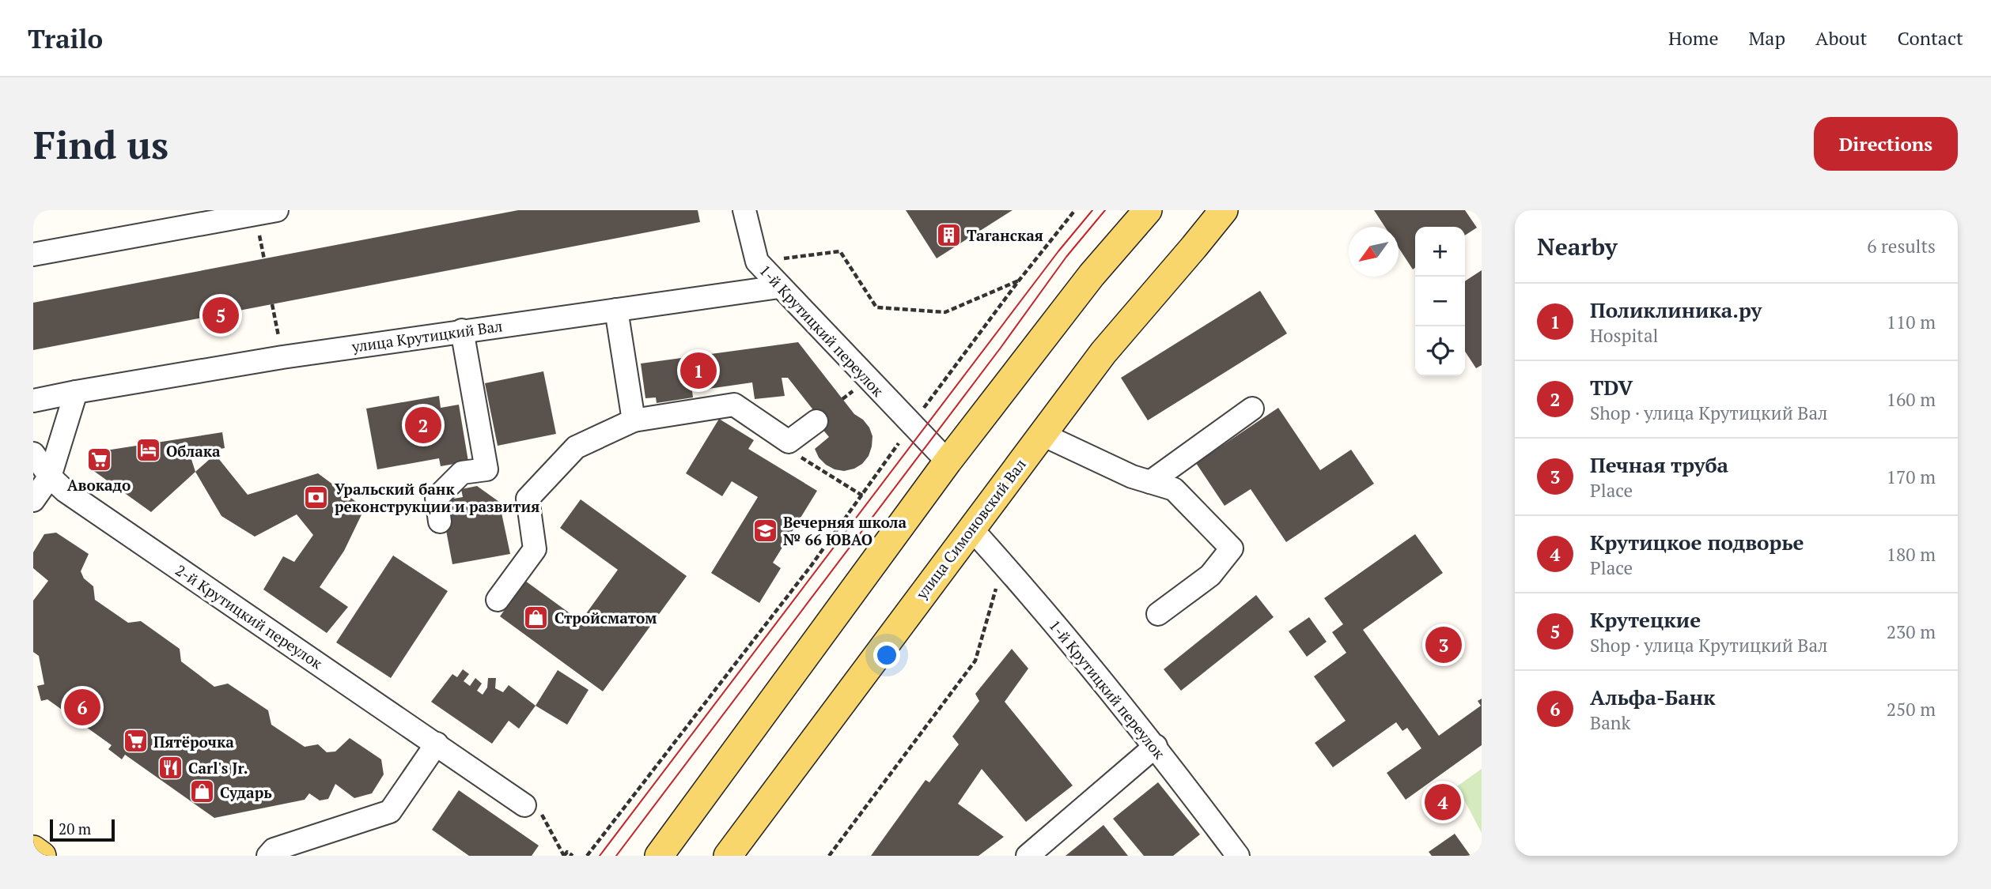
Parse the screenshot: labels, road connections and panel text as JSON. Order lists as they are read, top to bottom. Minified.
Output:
{"streets":{"main road":["улица Симоновский Вал"],"street":["1-й Крутицкий переулок","улица Крутицкий Вал","2-й Крутицкий переулок"]},"crossings":[["1-й Крутицкий переулок","улица Крутицкий Вал"],["1-й Крутицкий переулок","улица Симоновский Вал"]],"places":{"building":["Таганская"],"hotel":["Облака"],"supermarket":["Авокадо","Пятёрочка"],"bank":["Уральский банк реконструкции и развития"],"school or university":["Вечерняя школа № 66 ЮВАО"],"shop":["Стройсматом","Сударь"],"restaurant":["Carl's Jr."]},"scale_bar":"20 m","north":"bottom left","page":{"header":"Trailo","nav":["Home","Map","About","Contact"],"buttons":"Directions","title":"Find us","heading":["Nearby","6 results"],"map_buttons":["+","−"],"list":[{"mark":"1","name":"Поликлиника.ру","note":"Hospital","value":"110 m"},{"mark":"2","name":"TDV","note":"Shop · улица Крутицкий Вал","value":"160 m"},{"mark":"3","name":"Печная труба","note":"Place","value":"170 m"},{"mark":"4","name":"Крутицкое подворье","note":"Place","value":"180 m"},{"mark":"5","name":"Крутецкие","note":"Shop · улица Крутицкий Вал","value":"230 m"},{"mark":"6","name":"Альфа-Банк","note":"Bank","value":"250 m"}],"pins":["5","1","2","3","6","4"],"scale":"20 m"}}
